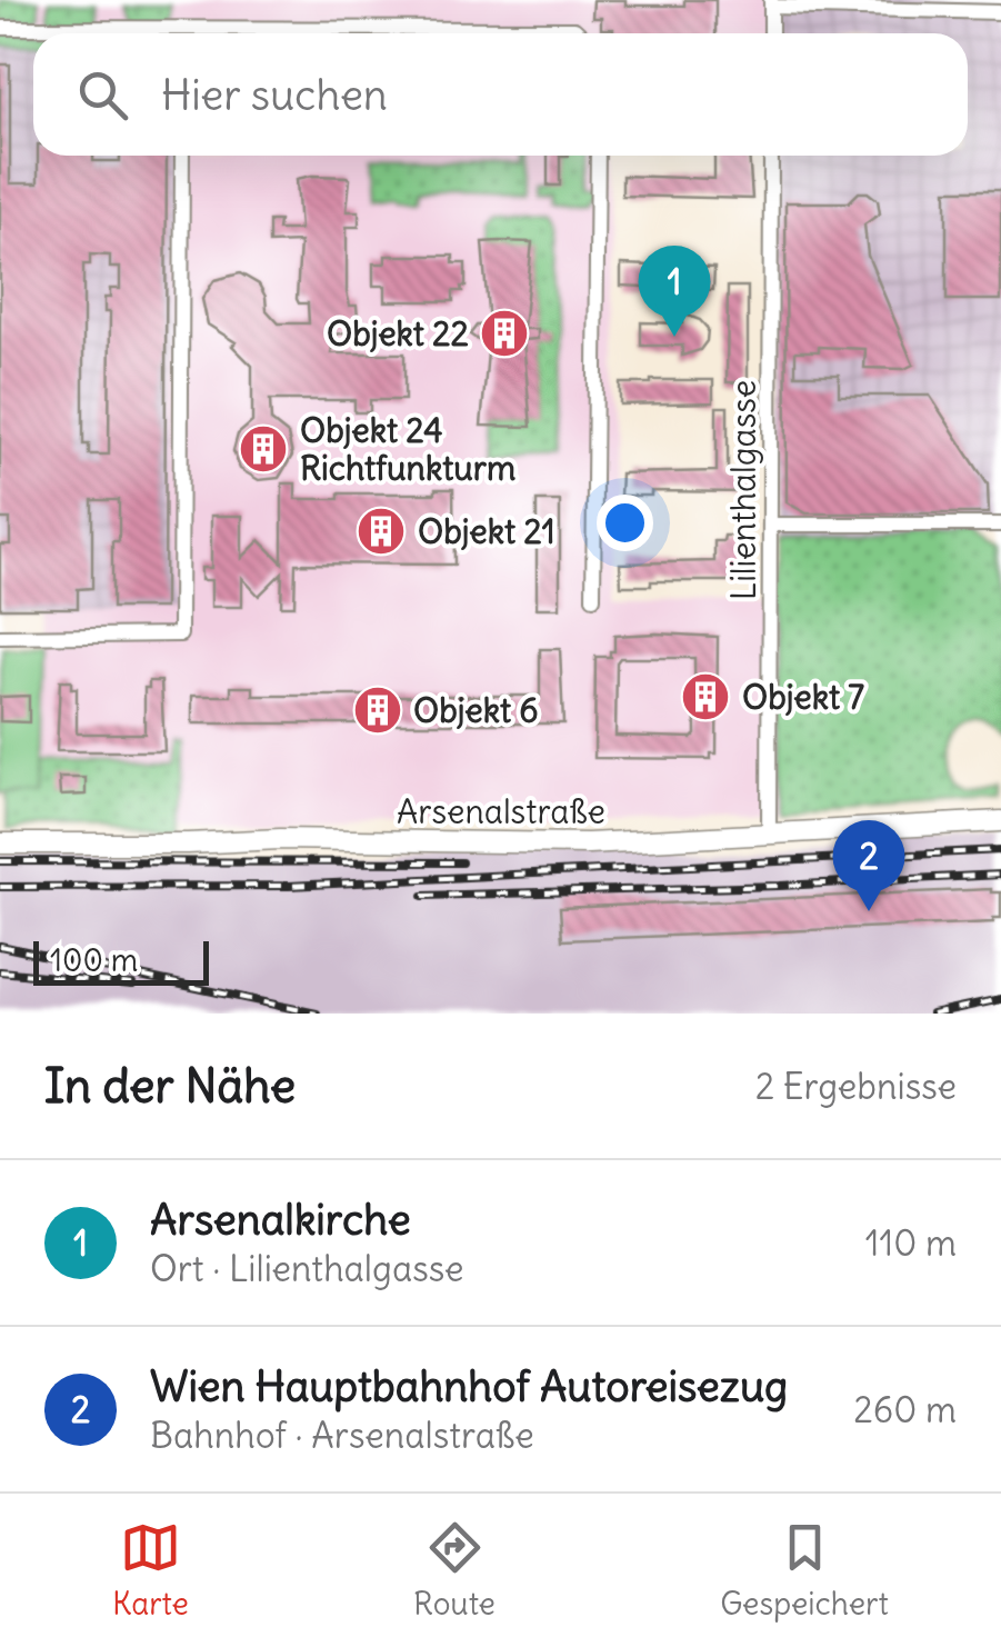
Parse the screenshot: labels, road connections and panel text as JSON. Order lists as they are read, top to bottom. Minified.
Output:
{"streets":{"main road":["Arsenalstraße"],"street":["Lilienthalgasse"]},"crossings":[["Lilienthalgasse","Arsenalstraße"]],"places":{"building":["Objekt 22","Objekt 24 Richtfunkturm","Objekt 21","Objekt 7","Objekt 6"]},"scale_bar":"100 m","page":{"search":"Hier suchen","pins":["1","2"],"scale":"100 m","heading":["In der Nähe","2 Ergebnisse"],"list":[{"mark":"1","name":"Arsenalkirche","note":"Ort · Lilienthalgasse","value":"110 m"},{"mark":"2","name":"Wien Hauptbahnhof Autoreisezug","note":"Bahnhof · Arsenalstraße","value":"260 m"}],"nav":["Karte","Route","Gespeichert"]}}
